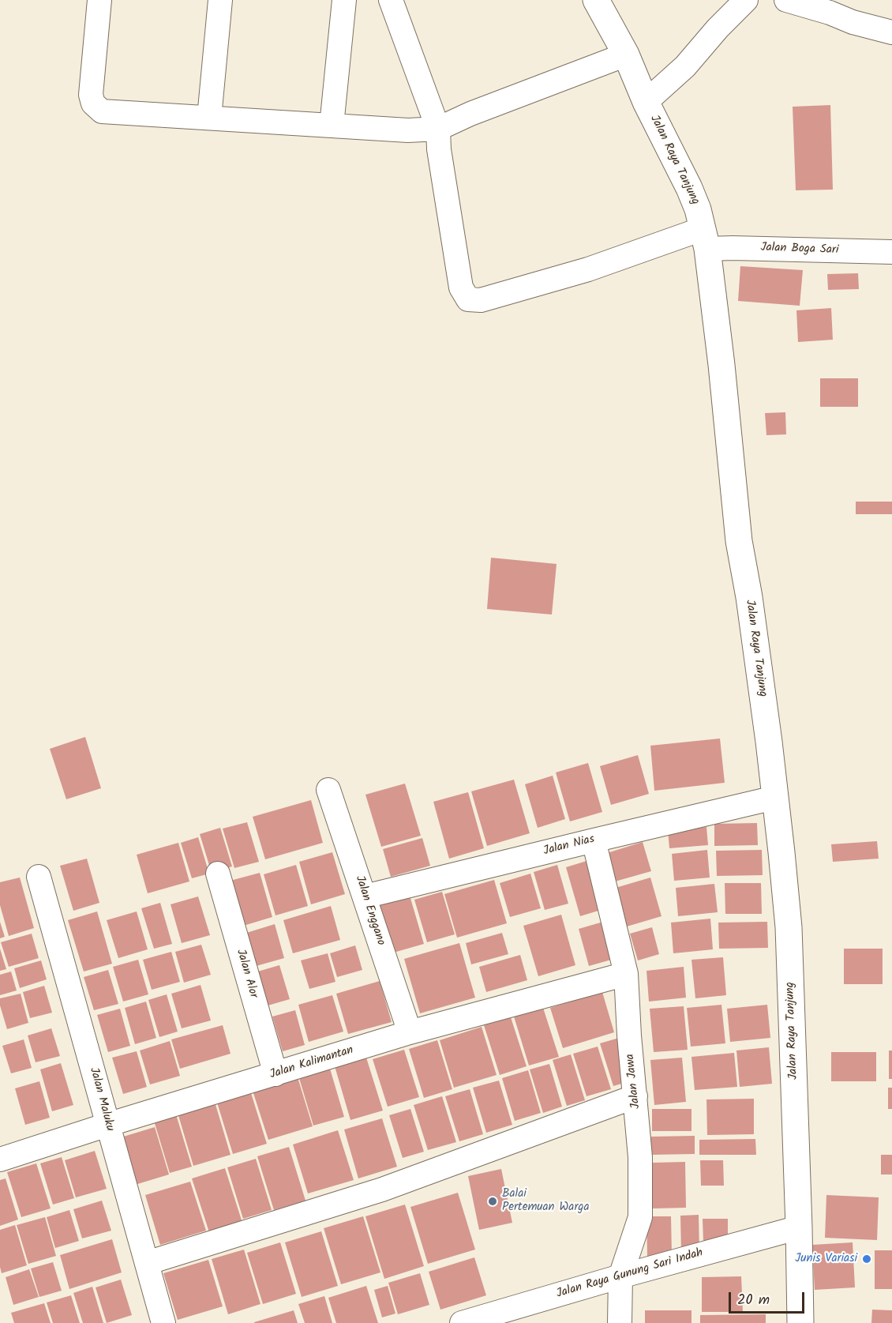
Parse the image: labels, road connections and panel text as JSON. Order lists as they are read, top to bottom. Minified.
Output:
{"streets":{"main road":["Jalan Raya Tanjung"],"street":["Jalan Boga Sari","Jalan Nias","Jalan Enggano","Jalan Alor","Jalan Kalimantan","Jalan Jawa","Jalan Maluku","Jalan Raya Gunung Sari Indah"]},"crossings":[["Jalan Raya Tanjung","Jalan Boga Sari"],["Jalan Raya Tanjung","Jalan Nias"],["Jalan Raya Tanjung","Jalan Raya Gunung Sari Indah"],["Jalan Nias","Jalan Enggano"],["Jalan Nias","Jalan Jawa"],["Jalan Enggano","Jalan Kalimantan"],["Jalan Alor","Jalan Kalimantan"],["Jalan Kalimantan","Jalan Jawa"],["Jalan Kalimantan","Jalan Maluku"],["Jalan Jawa","Jalan Raya Gunung Sari Indah"]],"places":["Balai Pertemuan Warga","Junis Variasi"],"scale_bar":"20 m"}
